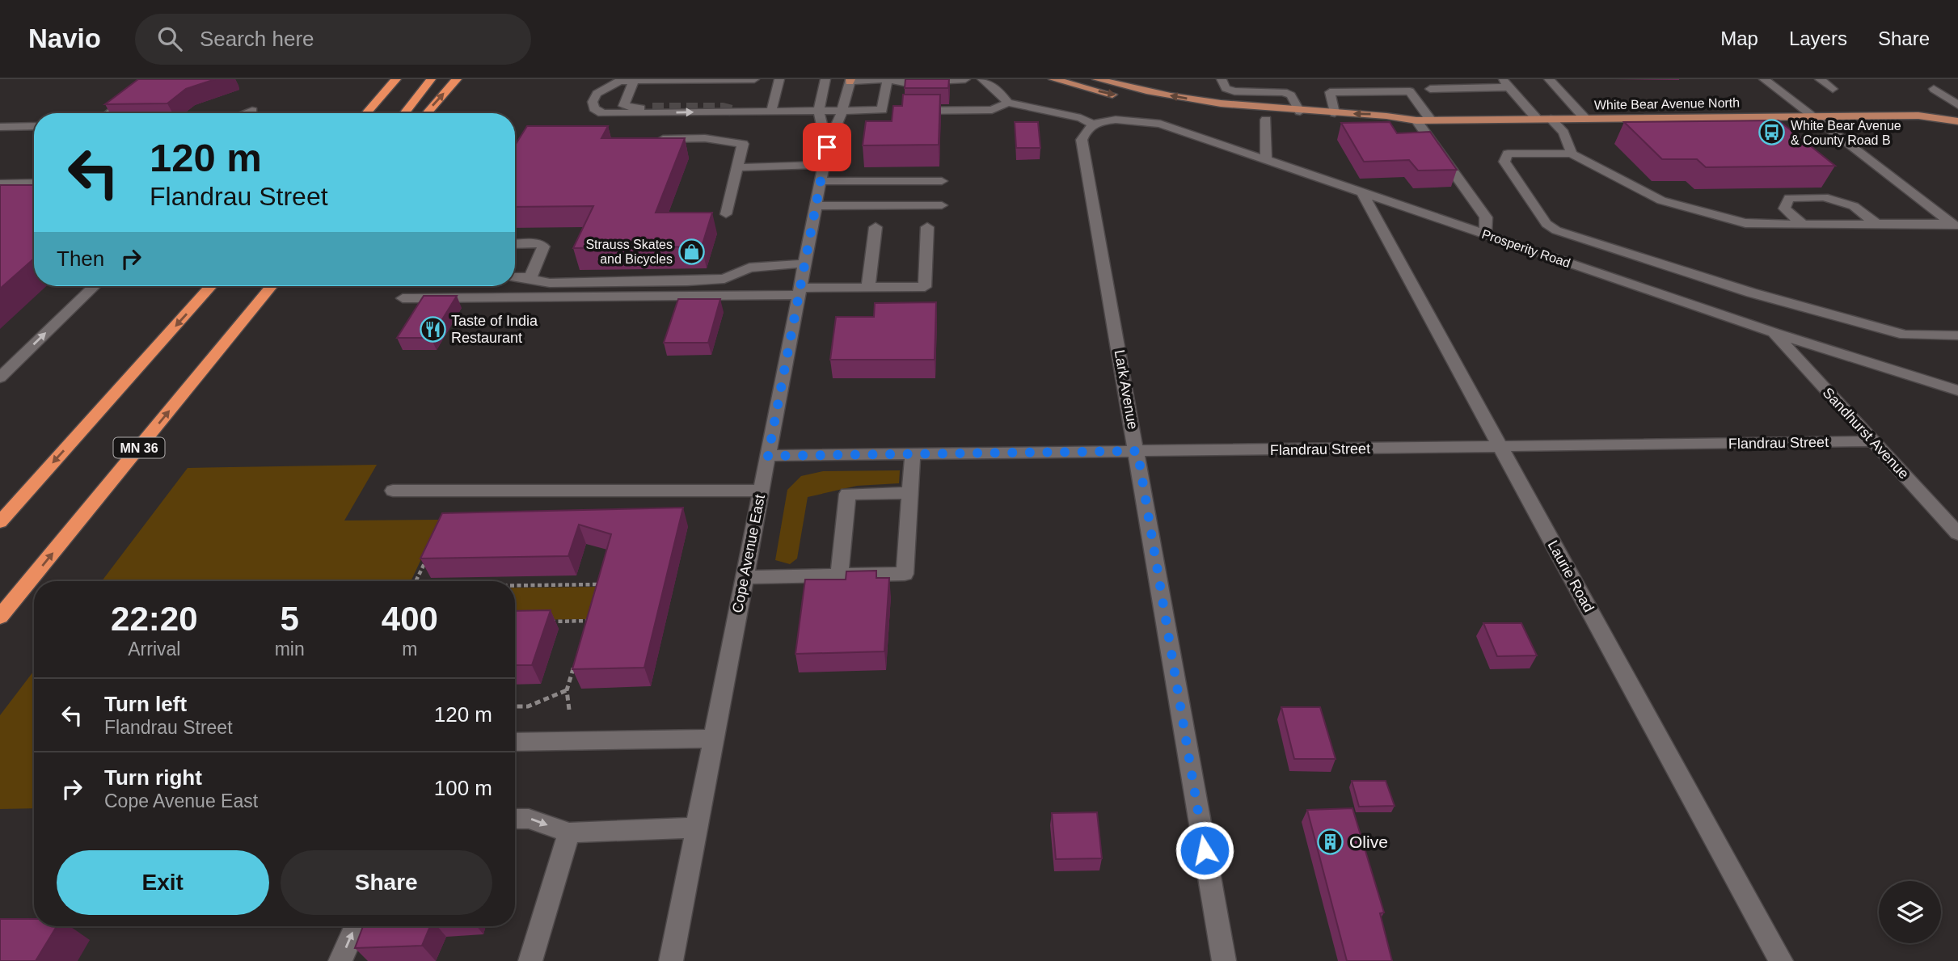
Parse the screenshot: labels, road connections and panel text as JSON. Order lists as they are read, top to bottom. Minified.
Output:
{"streets":{"highway":["MN 36"],"main road":["White Bear Avenue North"],"street":["Prosperity Road","Lark Avenue","Sandhurst Avenue","Flandrau Street","Cope Avenue East","Laurie Road"]},"crossings":[["Prosperity Road","Lark Avenue"],["Prosperity Road","Sandhurst Avenue"],["Prosperity Road","Laurie Road"],["Lark Avenue","Flandrau Street"],["Sandhurst Avenue","Flandrau Street"],["Flandrau Street","Cope Avenue East"],["Flandrau Street","Laurie Road"]],"places":{"bus stop":["White Bear Avenue & County Road B"],"shop":["Strauss Skates and Bicycles"],"restaurant":["Taste of India Restaurant"],"building":["Olive"]},"page":{"header":"Navio","search":"Search here","nav":["Map","Layers","Share"],"turn":["120 m","Flandrau Street"],"then":"Then","eta":["22:20","Arrival","5","min","400","m"],"list":[{"name":"Turn left","note":"Flandrau Street","value":"120 m"},{"name":"Turn right","note":"Cope Avenue East","value":"100 m"}],"buttons":["Exit","Share"]}}
